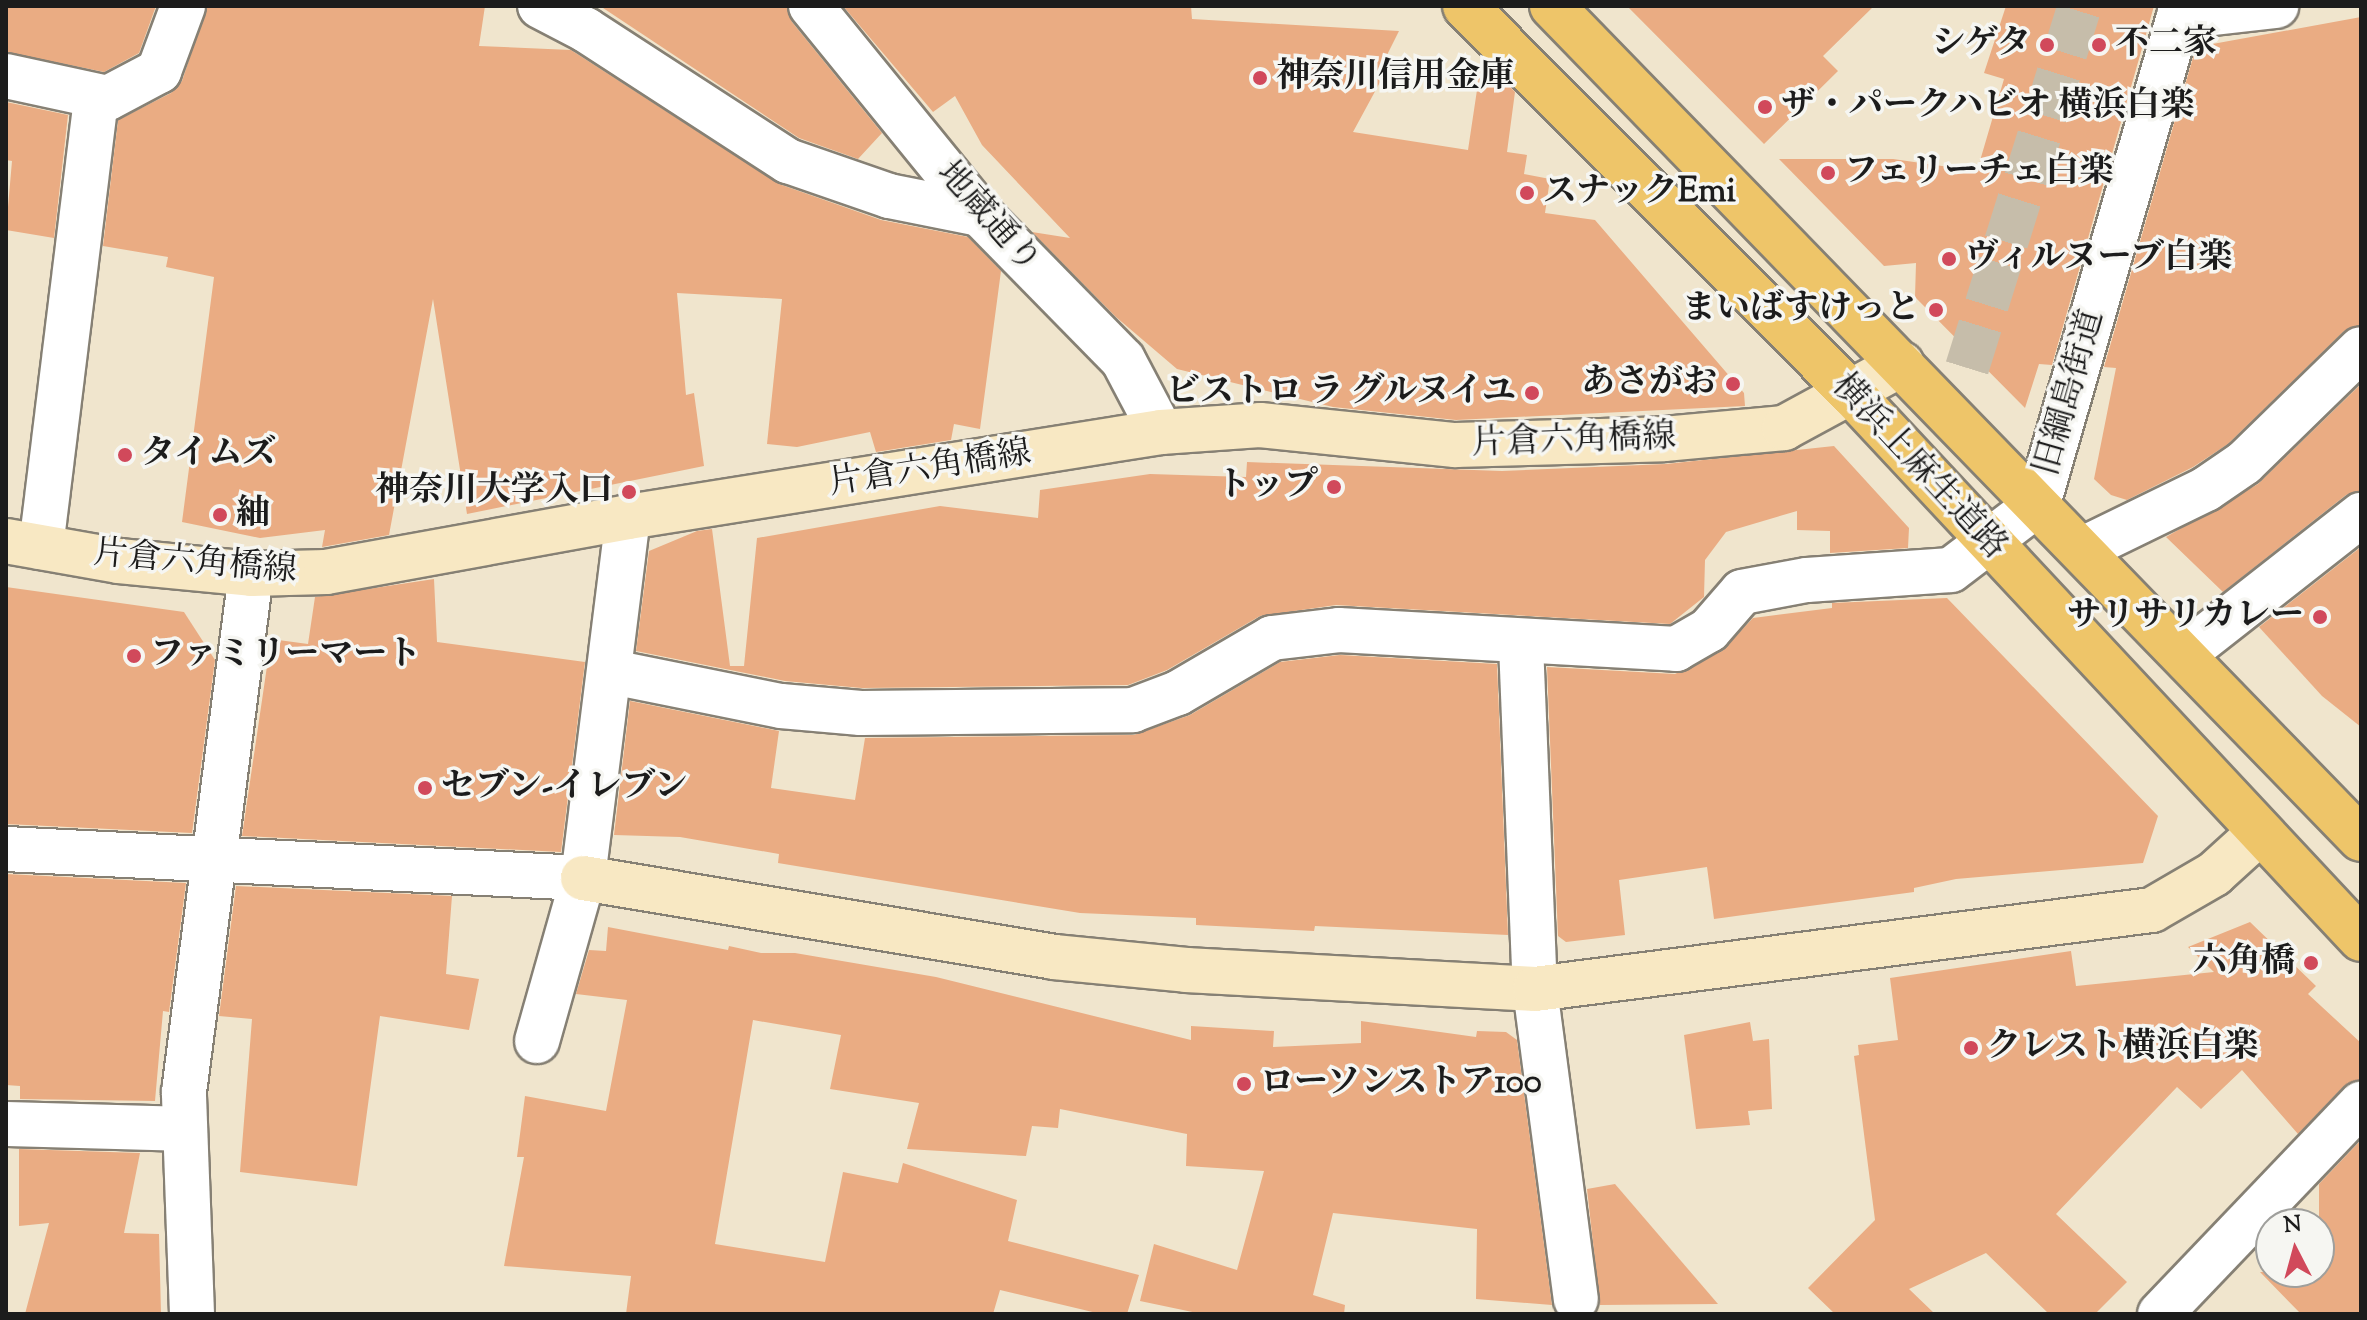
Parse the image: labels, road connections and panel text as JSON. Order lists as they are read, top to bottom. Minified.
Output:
{"streets":{"main road":["横浜上麻生道路"],"street":["地蔵通り","旧綱島街道","片倉六角橋線"]},"crossings":[["地蔵通り","片倉六角橋線"],["旧綱島街道","横浜上麻生道路"],["片倉六角橋線","横浜上麻生道路"]],"places":["シゲタ","不二家","神奈川信用金庫","ザ・パークハビオ 横浜白楽","フェリーチェ白楽","スナックEmi","ヴィルヌーブ白楽","まいばすけっと","あさがお","ビストロ ラ グルヌイユ","タイムズ","トップ","神奈川大学入口","紬","サリサリカレー","ファミリーマート","セブン-イレブン","六角橋","クレスト横浜白楽","ローソンストア100"],"north":"top"}
